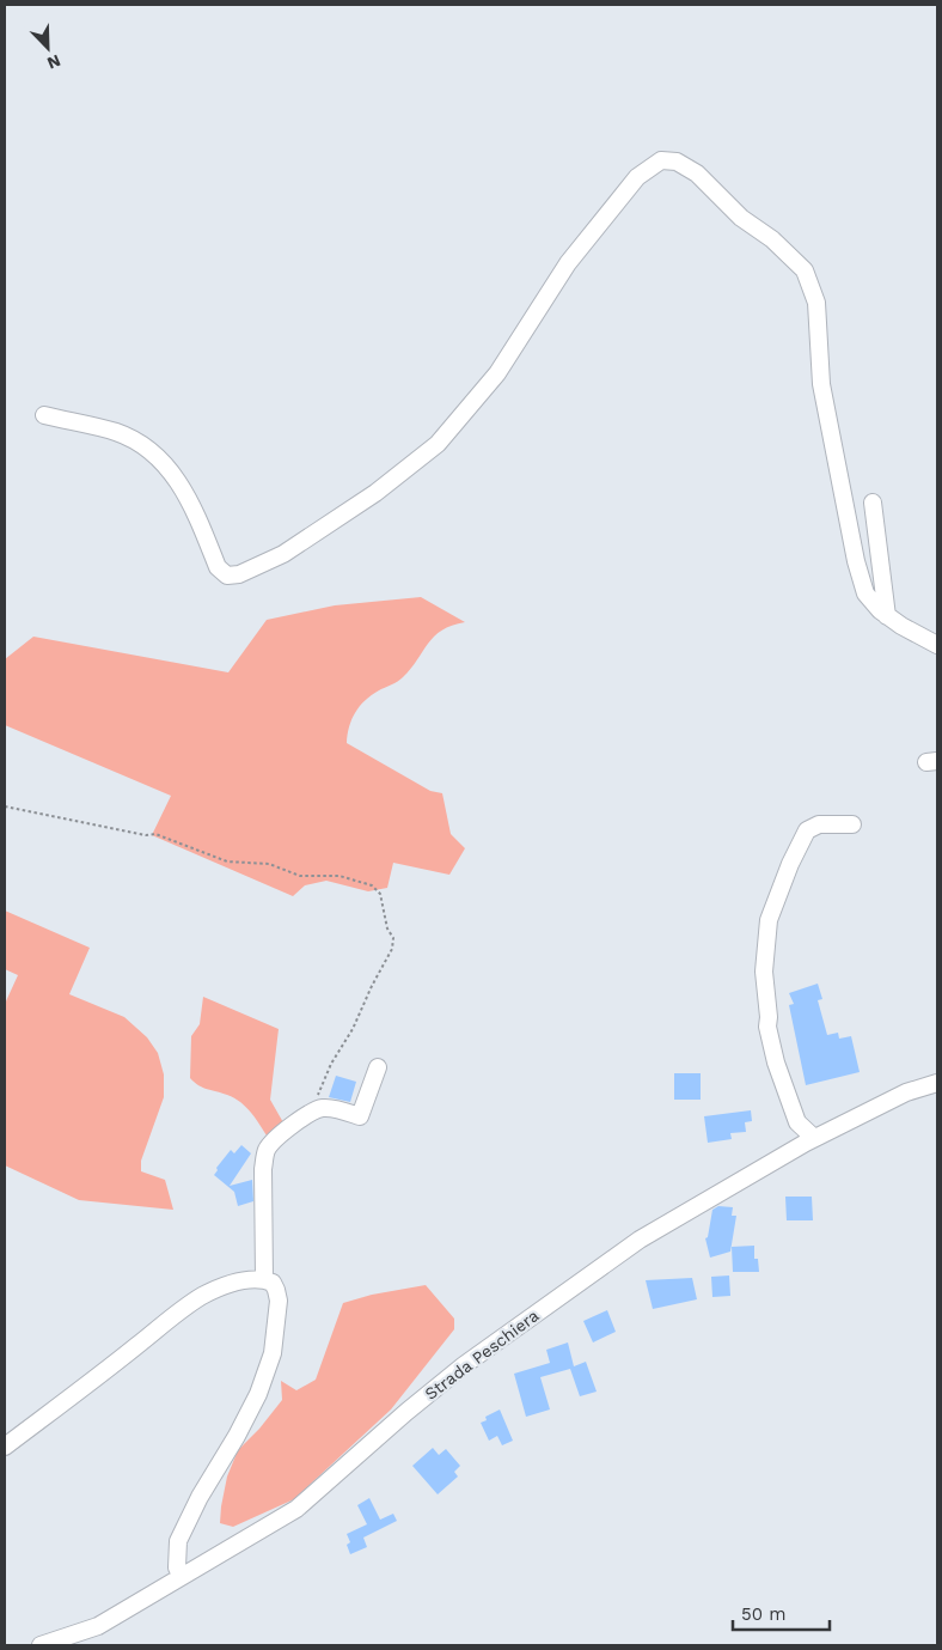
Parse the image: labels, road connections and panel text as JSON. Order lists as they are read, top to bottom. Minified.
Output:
{"streets":{"street":["Strada Peschiera"]},"scale_bar":"50 m","north":"bottom right"}
